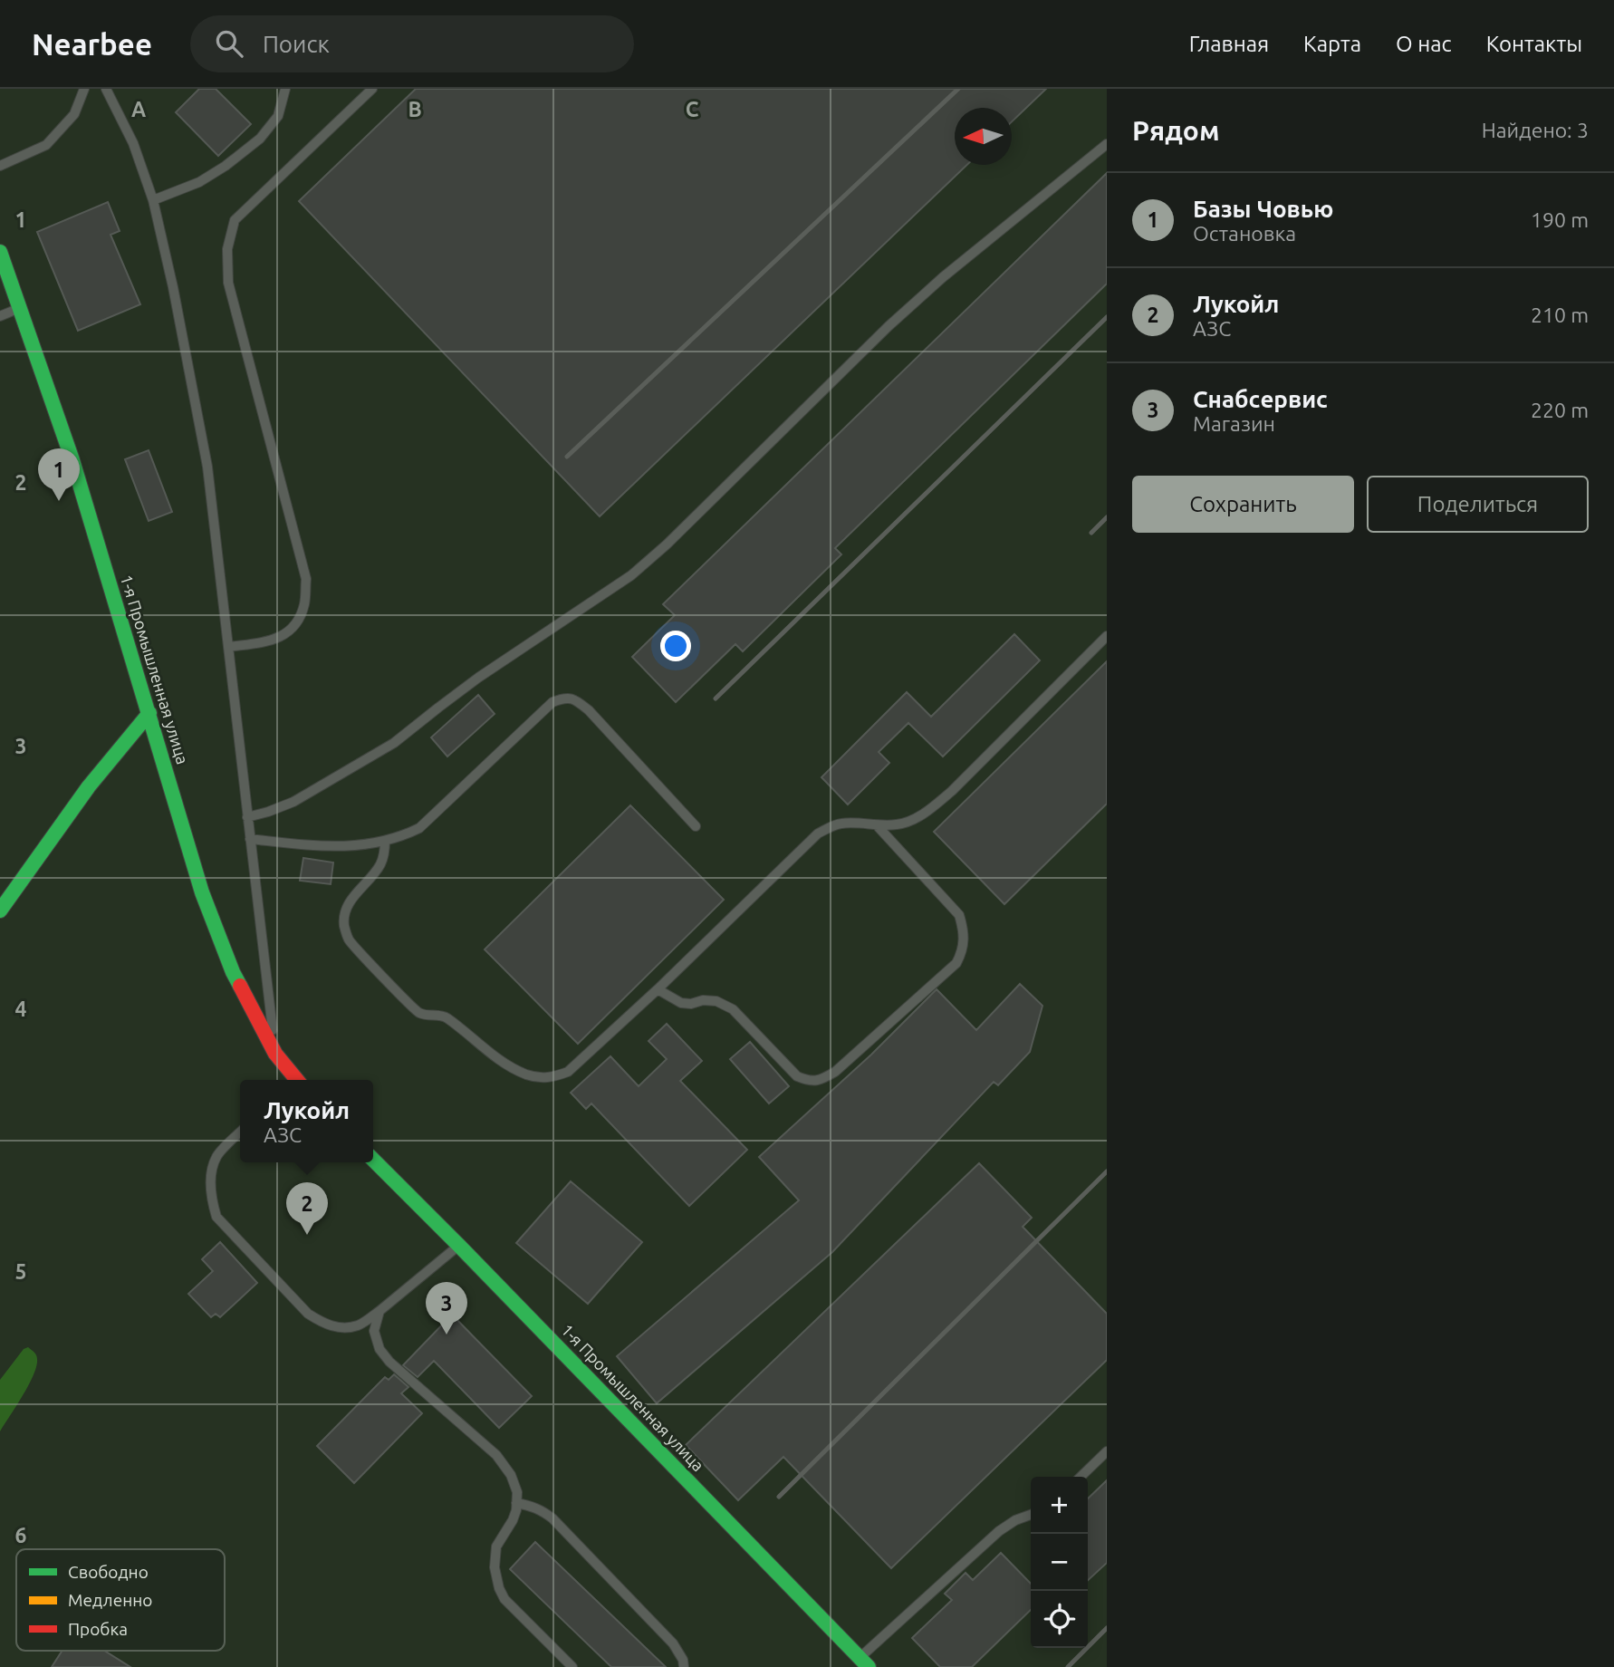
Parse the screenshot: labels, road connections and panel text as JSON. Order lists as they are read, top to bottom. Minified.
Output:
{"streets":{"main road":["1-я Промышленная улица"]},"legend":["Свободно","Медленно","Пробка"],"north":"left","page":{"header":"Nearbee","search":"Поиск","nav":["Главная","Карта","О нас","Контакты"],"heading":["Рядом","Найдено: 3"],"list":[{"mark":"1","name":"Базы Човью","note":"Остановка","value":"190 m"},{"mark":"2","name":"Лукойл","note":"АЗС","value":"210 m"},{"mark":"3","name":"Снабсервис","note":"Магазин","value":"220 m"}],"pins":["1","2","3"],"buttons":["Сохранить","Поделиться"],"popup":["Лукойл","АЗС"],"map_buttons":["+","−"]},"grid":{"columns":["A","B","C"],"rows":["1","2","3","4","5","6"]}}
